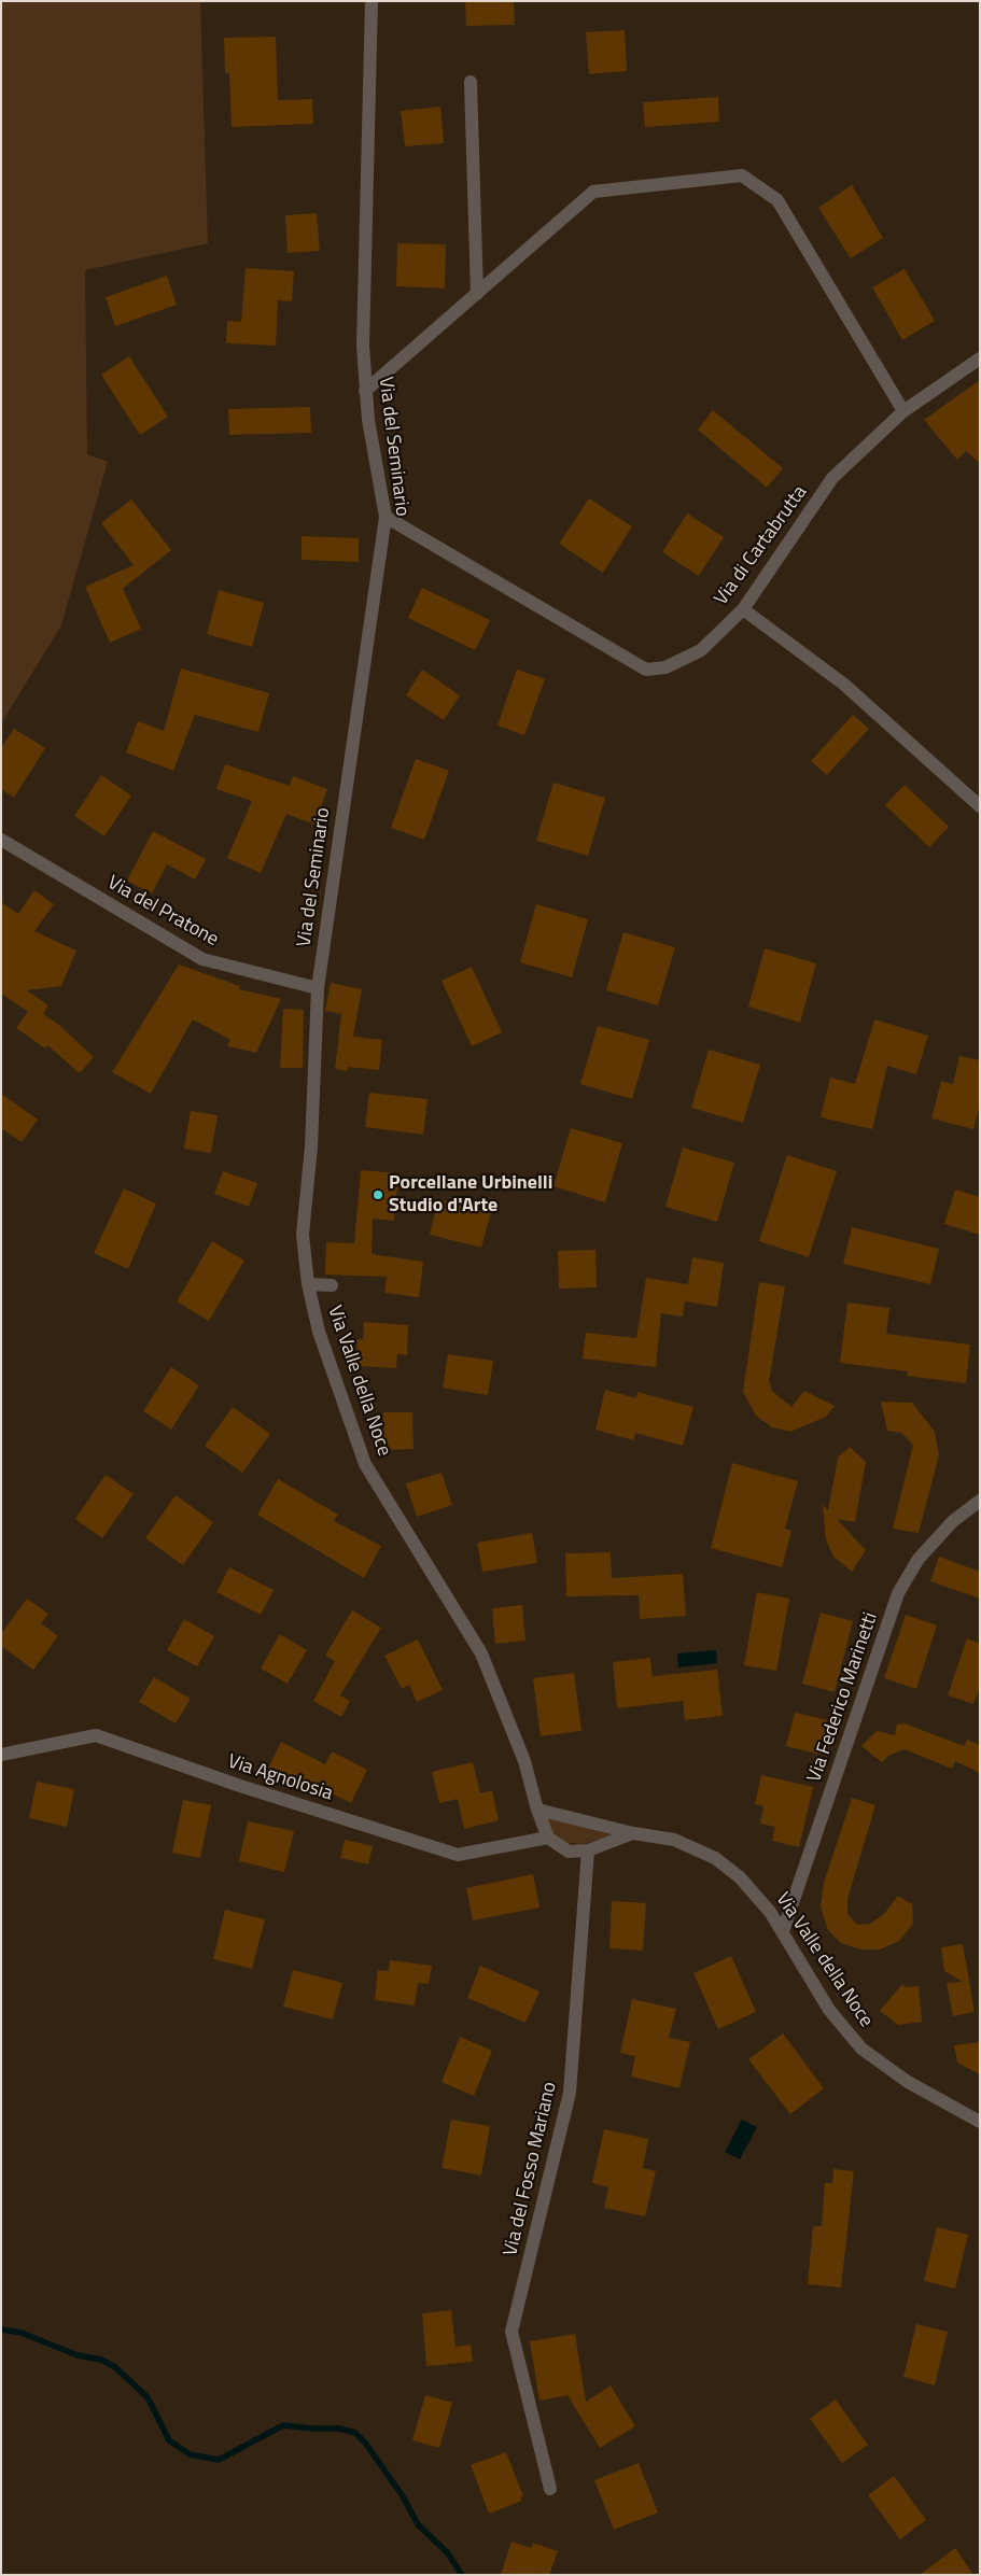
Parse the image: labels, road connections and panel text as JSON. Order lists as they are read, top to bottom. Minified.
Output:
{"streets":{"street":["Via del Seminario","Via di Cartabrutta","Via del Pratone","Via Valle della Noce","Via Federico Marinetti","Via Agnolosia","Via del Fosso Mariano"]},"crossings":[["Via del Seminario","Via di Cartabrutta"],["Via del Seminario","Via del Pratone"],["Via del Seminario","Via Valle della Noce"],["Via del Pratone","Via Valle della Noce"],["Via Valle della Noce","Via Federico Marinetti"],["Via Valle della Noce","Via Agnolosia"]],"places":["Porcellane Urbinelli Studio d'Arte"]}
